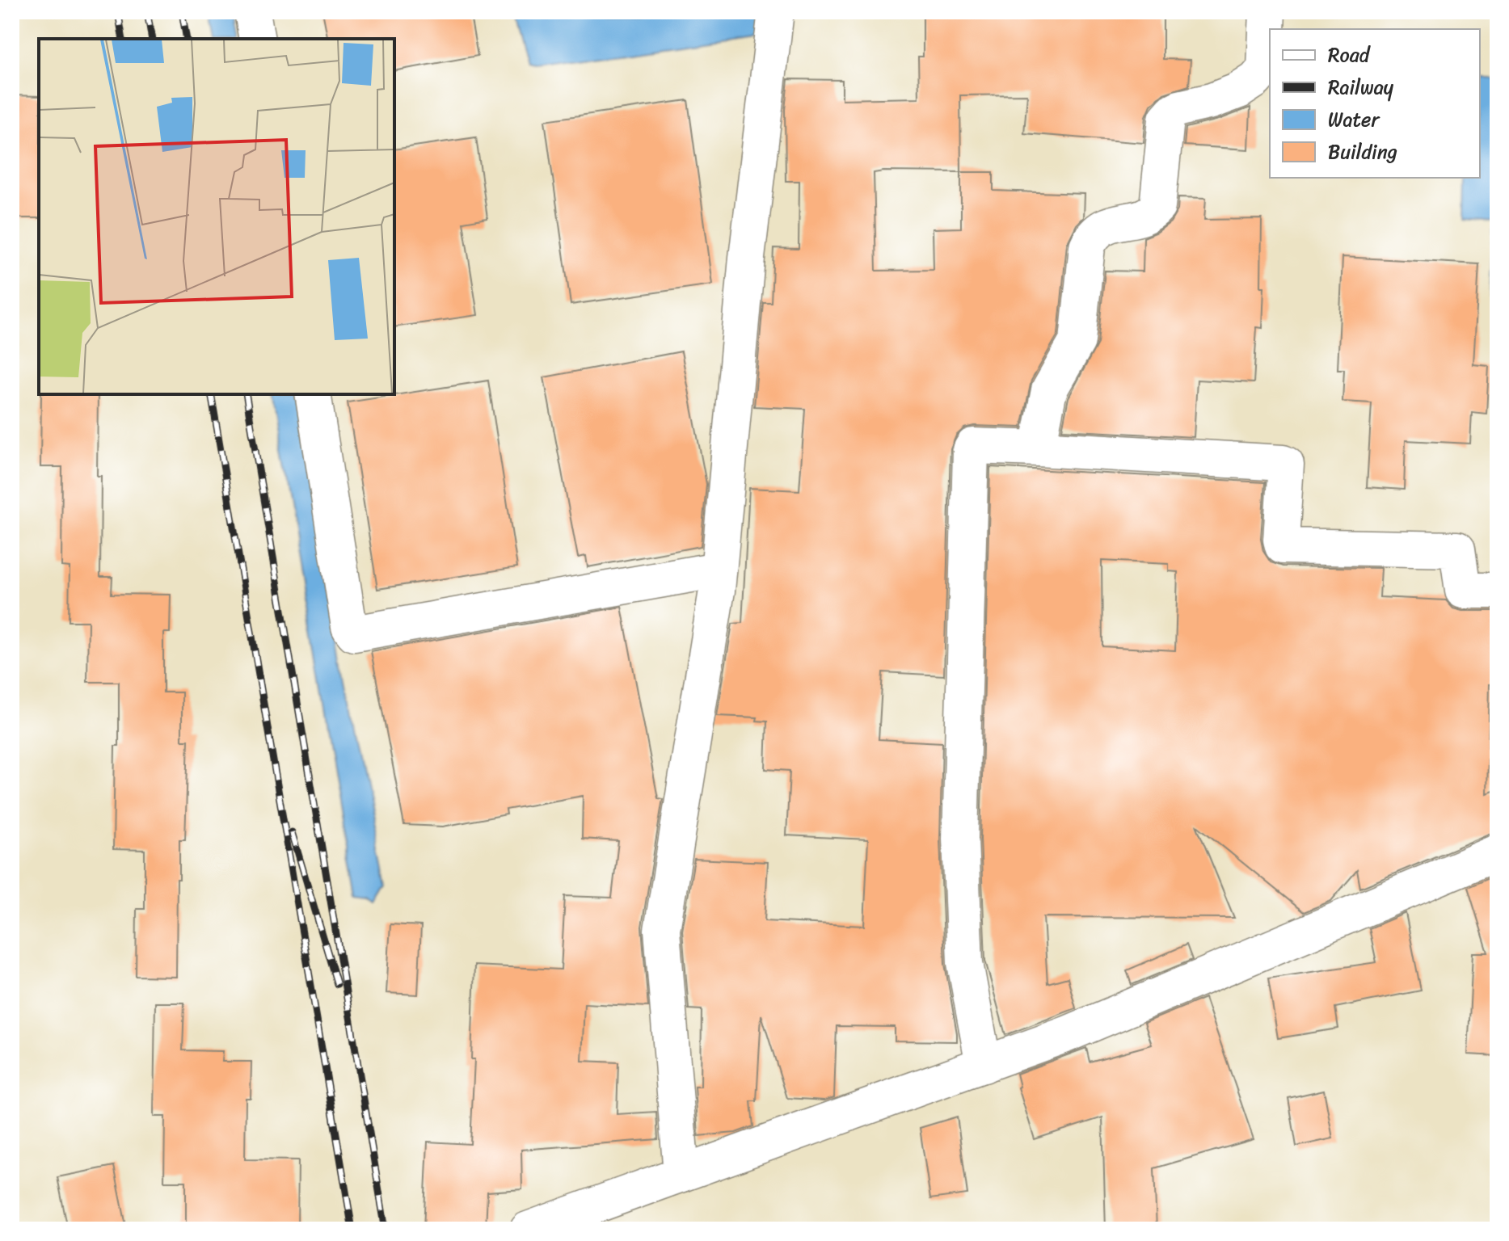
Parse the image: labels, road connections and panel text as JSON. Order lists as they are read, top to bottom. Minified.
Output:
{"legend":["Road","Railway","Water","Building"]}
